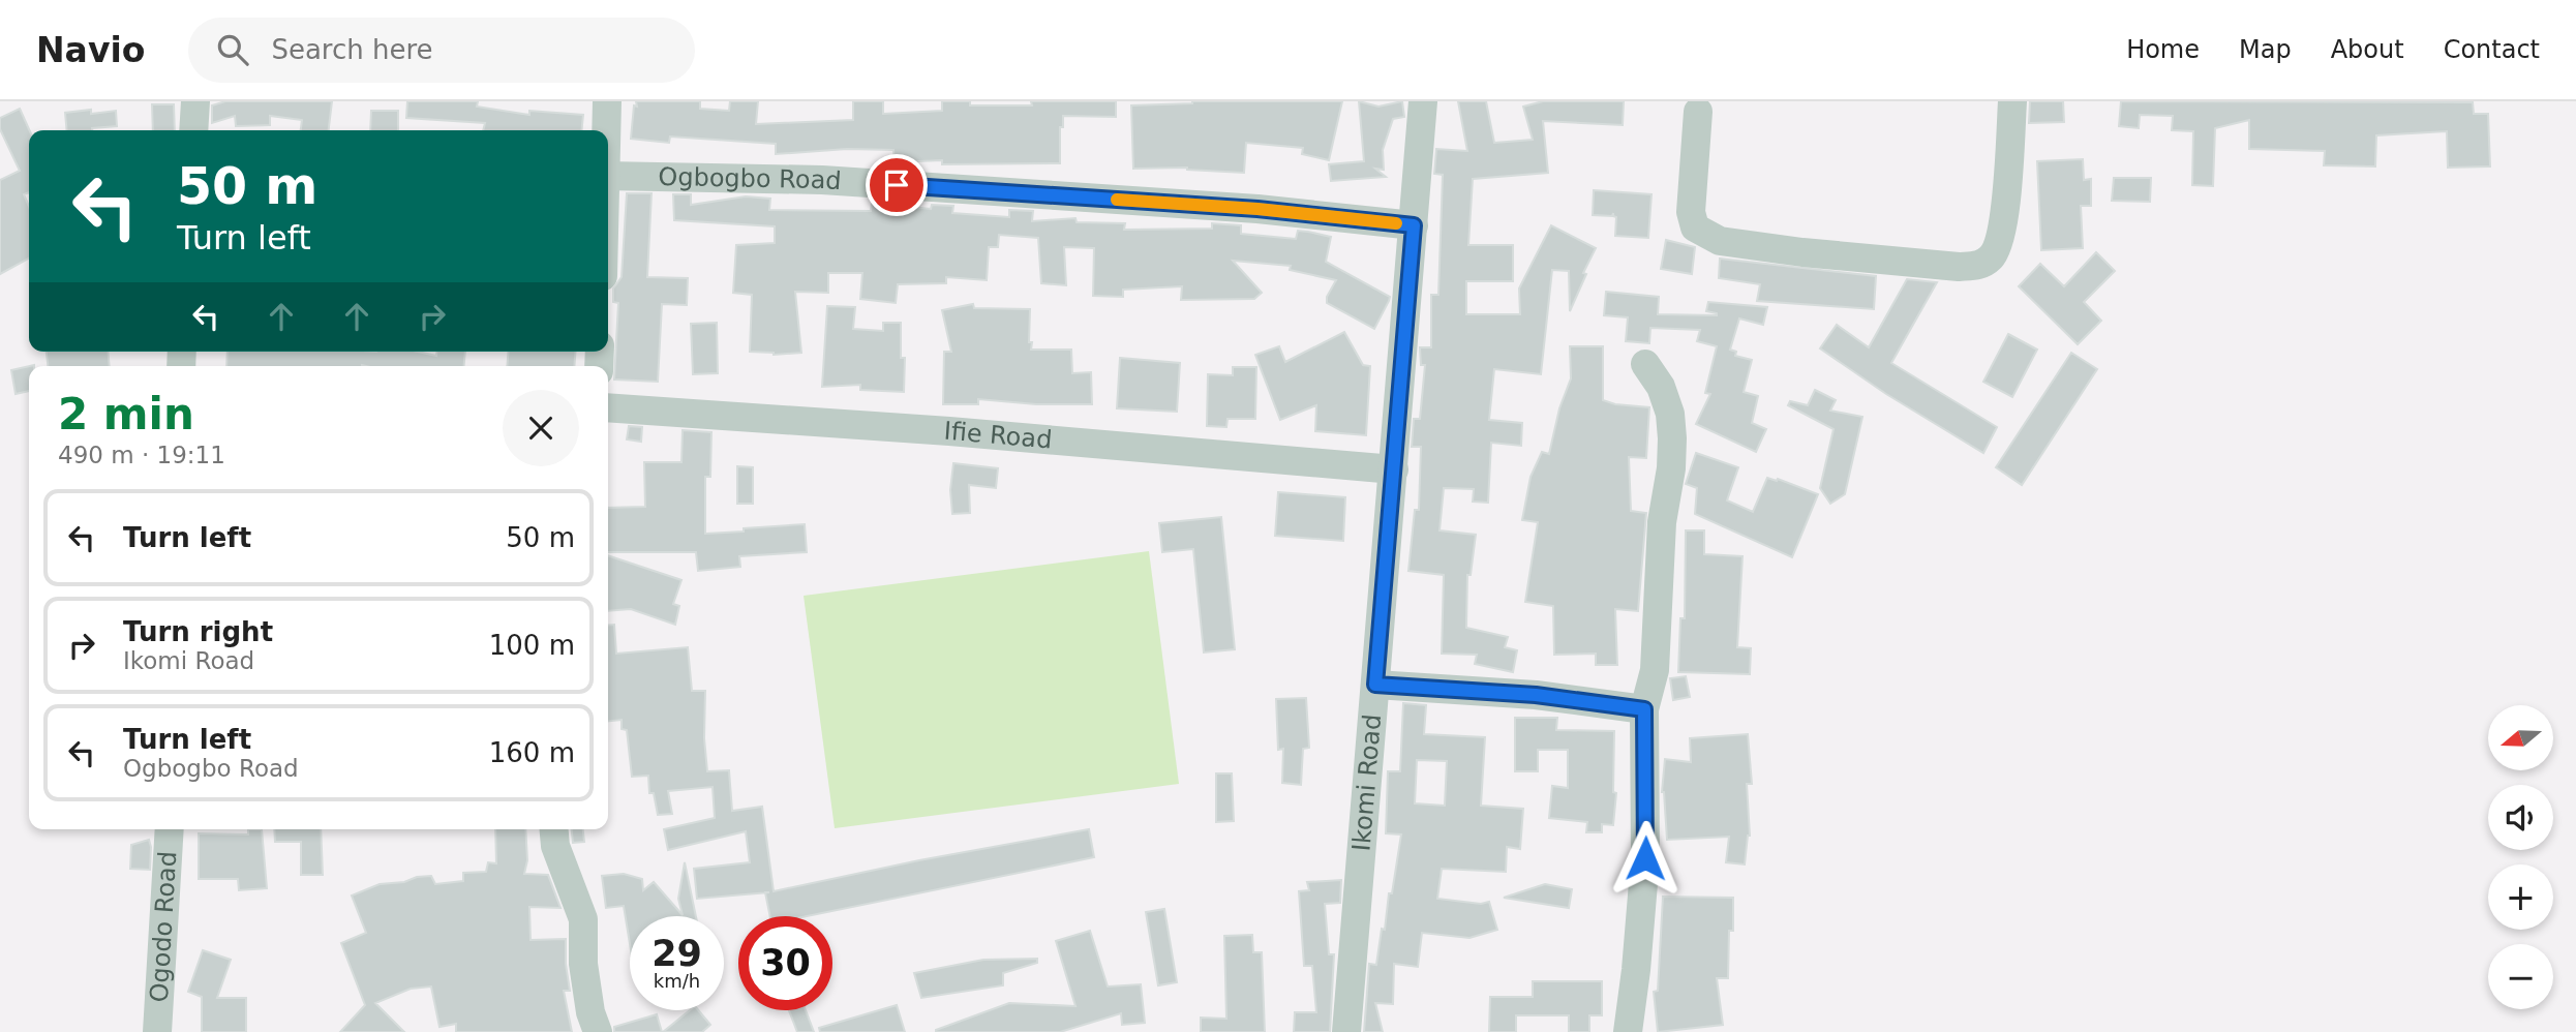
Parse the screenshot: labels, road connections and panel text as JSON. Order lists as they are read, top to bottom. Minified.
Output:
{"streets":{"street":["Ogbogbo Road","Ifie Road","Ikomi Road","Ogodo Road"]},"crossings":[["Ogbogbo Road","Ikomi Road"],["Ifie Road","Ikomi Road"]],"north":"left","page":{"header":"Navio","search":"Search here","nav":["Home","Map","About","Contact"],"turn":["50 m","Turn left"],"heading":["2 min","490 m · 19:11"],"list":[{"name":"Turn left","value":"50 m"},{"name":"Turn right","note":"Ikomi Road","value":"100 m"},{"name":"Turn left","note":"Ogbogbo Road","value":"160 m"}],"map_buttons":["+","−"],"speed":"29 km/h","limit":"30"}}
